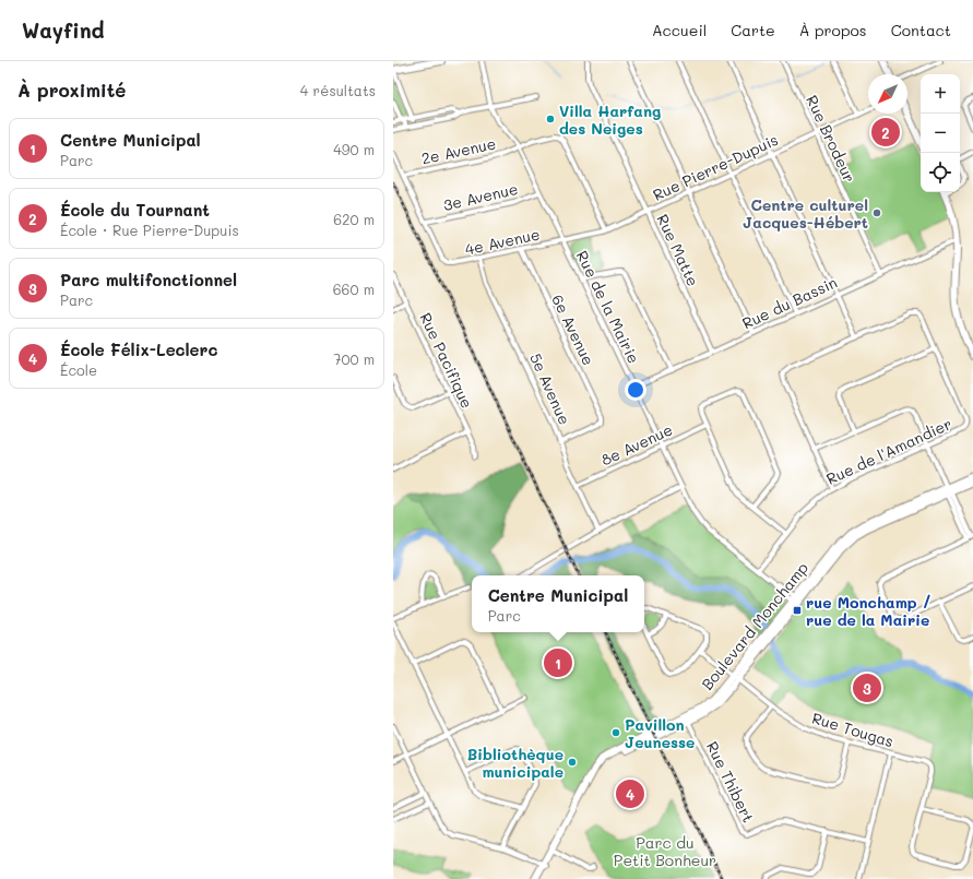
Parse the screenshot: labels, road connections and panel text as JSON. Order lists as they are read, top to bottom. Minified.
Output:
{"streets":{"street":["Rue Brodeur","2e Avenue","Rue Pierre-Dupuis","3e Avenue","4e Avenue","Rue Matte","Rue du Bassin","Rue de la Mairie","6e Avenue","Rue Pacifique","5e Avenue","8e Avenue","Rue de l'Amandier","Boulevard Monchamp","Rue Tougas","Rue Thibert"]},"crossings":[["Rue Brodeur","Rue Pierre-Dupuis"],["Rue Brodeur","Rue du Bassin"],["2e Avenue","Rue Pierre-Dupuis"],["2e Avenue","Rue de la Mairie"],["Rue Pierre-Dupuis","4e Avenue"],["Rue Pierre-Dupuis","Rue Matte"],["Rue Pierre-Dupuis","Rue de la Mairie"],["3e Avenue","4e Avenue"],["3e Avenue","Rue de la Mairie"],["4e Avenue","Rue de la Mairie"],["4e Avenue","6e Avenue"],["4e Avenue","5e Avenue"],["Rue Matte","Rue du Bassin"],["Rue du Bassin","Rue de la Mairie"],["Rue de la Mairie","8e Avenue"],["Rue de la Mairie","Rue de l'Amandier"],["Rue de la Mairie","Boulevard Monchamp"],["6e Avenue","5e Avenue"],["5e Avenue","8e Avenue"],["Boulevard Monchamp","Rue Tougas"],["Boulevard Monchamp","Rue Thibert"]],"parks":["Parc du Petit Bonheur"],"places":{"other":["Villa Harfang des Neiges","Centre culturel Jacques-Hébert","Pavillon Jeunesse","Bibliothèque municipale"],"transit":["rue Monchamp / rue de la Mairie"]},"north":"bottom left","page":{"header":"Wayfind","nav":["Accueil","Carte","À propos","Contact"],"heading":["À proximité","4 résultats"],"map_buttons":["+","−"],"pins":["2","1","3","4"],"list":[{"mark":"1","name":"Centre Municipal","note":"Parc","value":"490 m"},{"mark":"2","name":"École du Tournant","note":"École · Rue Pierre-Dupuis","value":"620 m"},{"mark":"3","name":"Parc multifonctionnel","note":"Parc","value":"660 m"},{"mark":"4","name":"École Félix-Leclerc","note":"École","value":"700 m"}],"popup":["Centre Municipal","Parc"]}}
